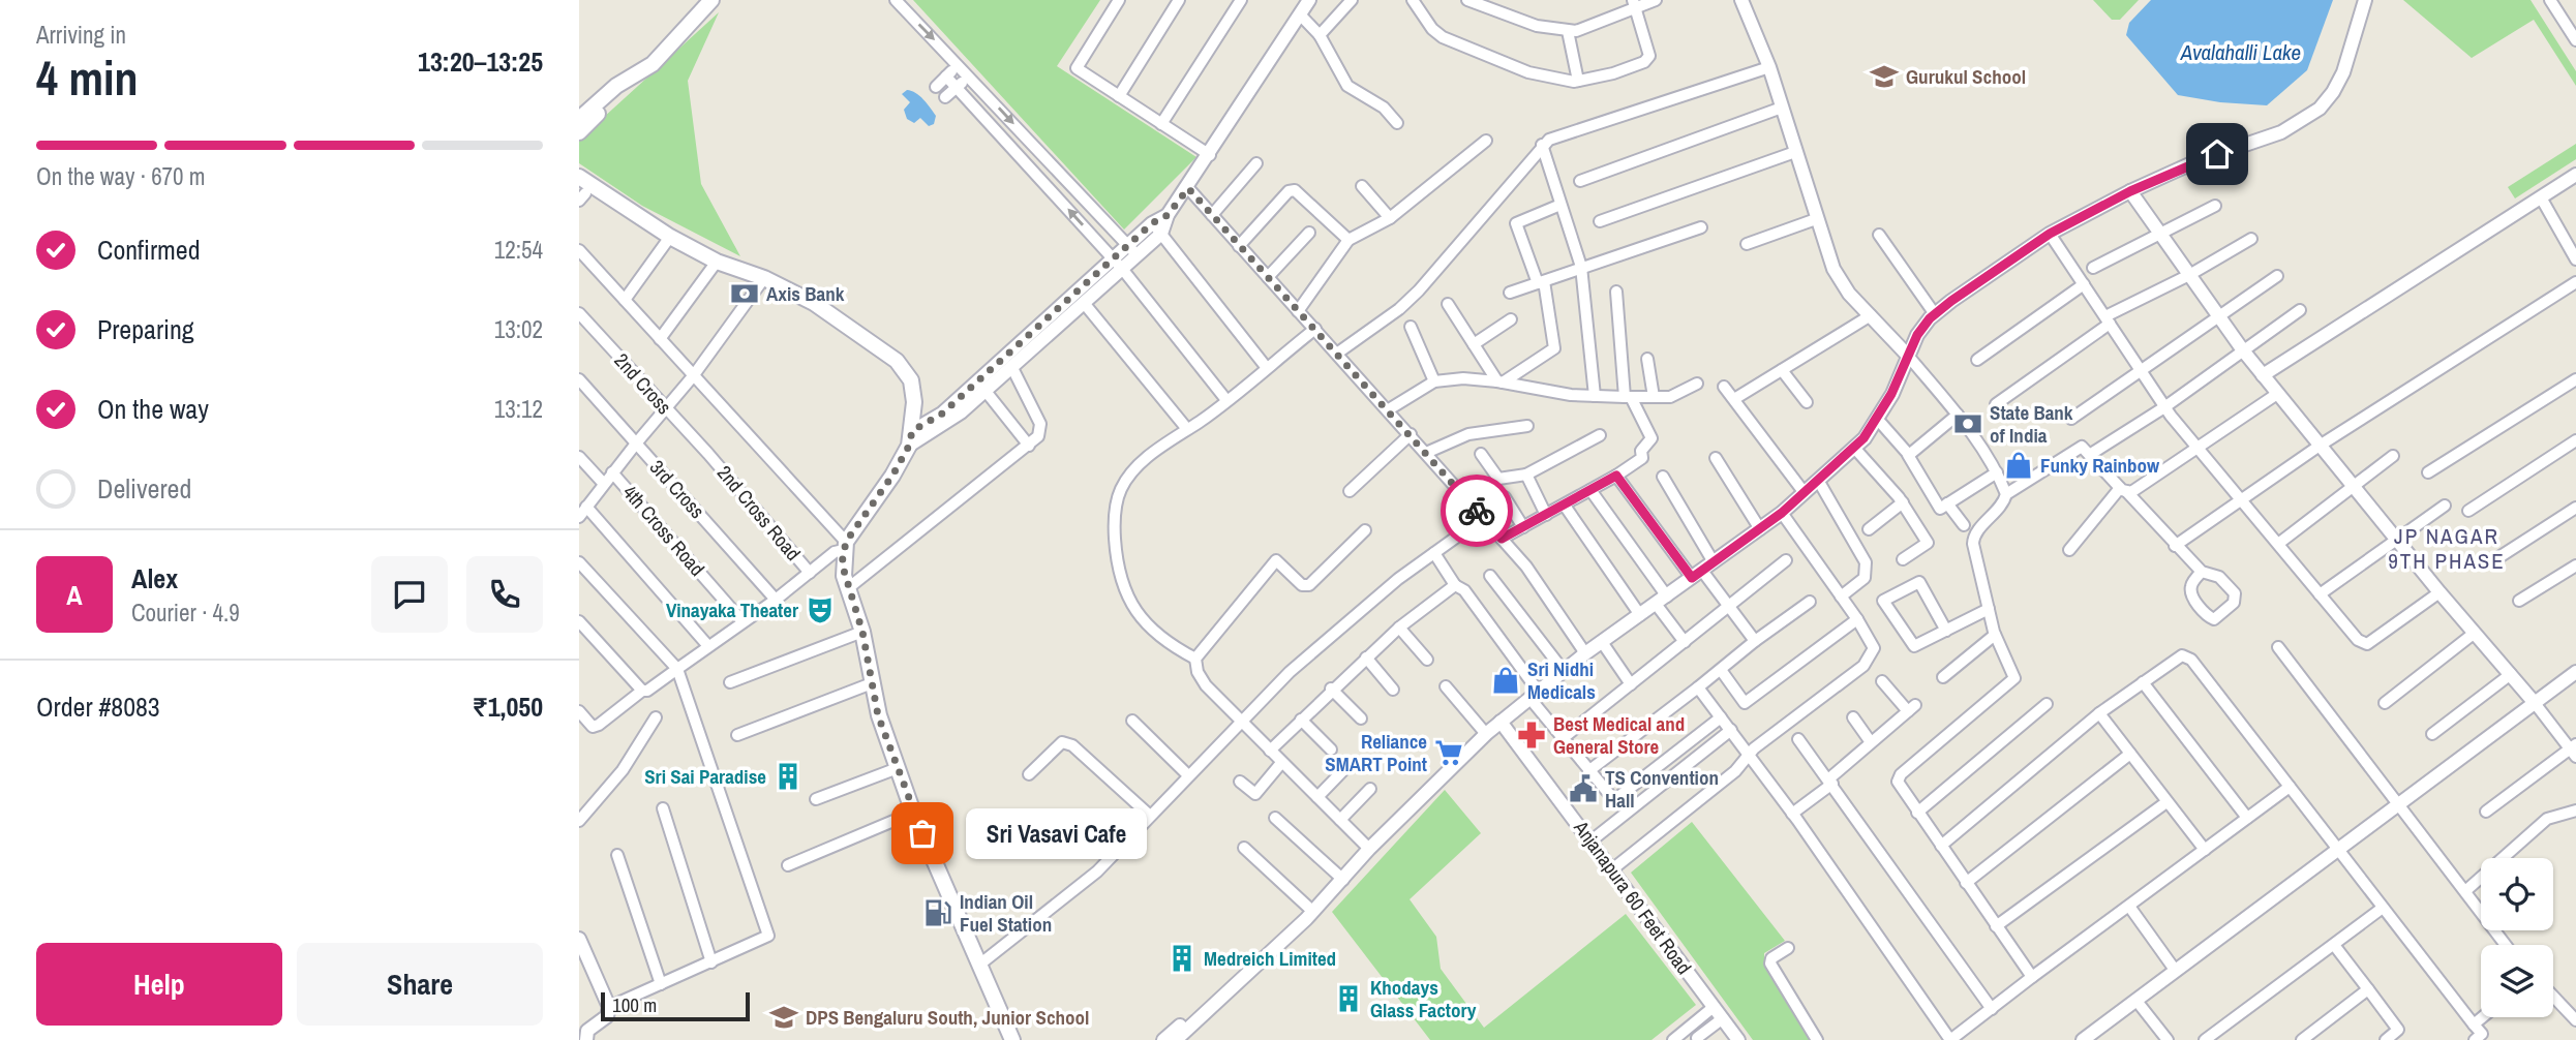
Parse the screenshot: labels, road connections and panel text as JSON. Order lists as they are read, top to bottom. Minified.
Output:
{"streets":{"street":["2nd Cross","3rd Cross","2nd Cross Road","4th Cross Road","Anjanapura 60 Feet Road"]},"crossings":[["2nd Cross","2nd Cross Road"]],"districts":["JP NAGAR 9TH PHASE"],"water":["Avalahalli Lake"],"places":{"school or university":["Gurukul School","DPS Bengaluru South, Junior School"],"bank":["Axis Bank","State Bank of India"],"shop":["Funky Rainbow","Sri Nidhi Medicals"],"theatre":["Vinayaka Theater"],"pharmacy":["Best Medical and General Store"],"supermarket":["Reliance SMART Point"],"building":["Sri Sai Paradise","Medreich Limited","Khodays Glass Factory"],"public building":["TS Convention Hall"],"other":["Sri Vasavi Cafe"],"fuel station":["Indian Oil Fuel Station"]},"scale_bar":"100 m","page":{"heading":["4 min","Arriving in","13:20–13:25"],"panel":["Alex","Courier · 4.9","Order #8083","₹1,050"],"bar":"On the way · 670 m","list":[["Confirmed","12:54"],["Preparing","13:02"],["On the way","13:12"],"Delivered"],"round":"A","bubble":"Sri Vasavi Cafe","buttons":["Help","Share"],"scale":"100 m"}}
